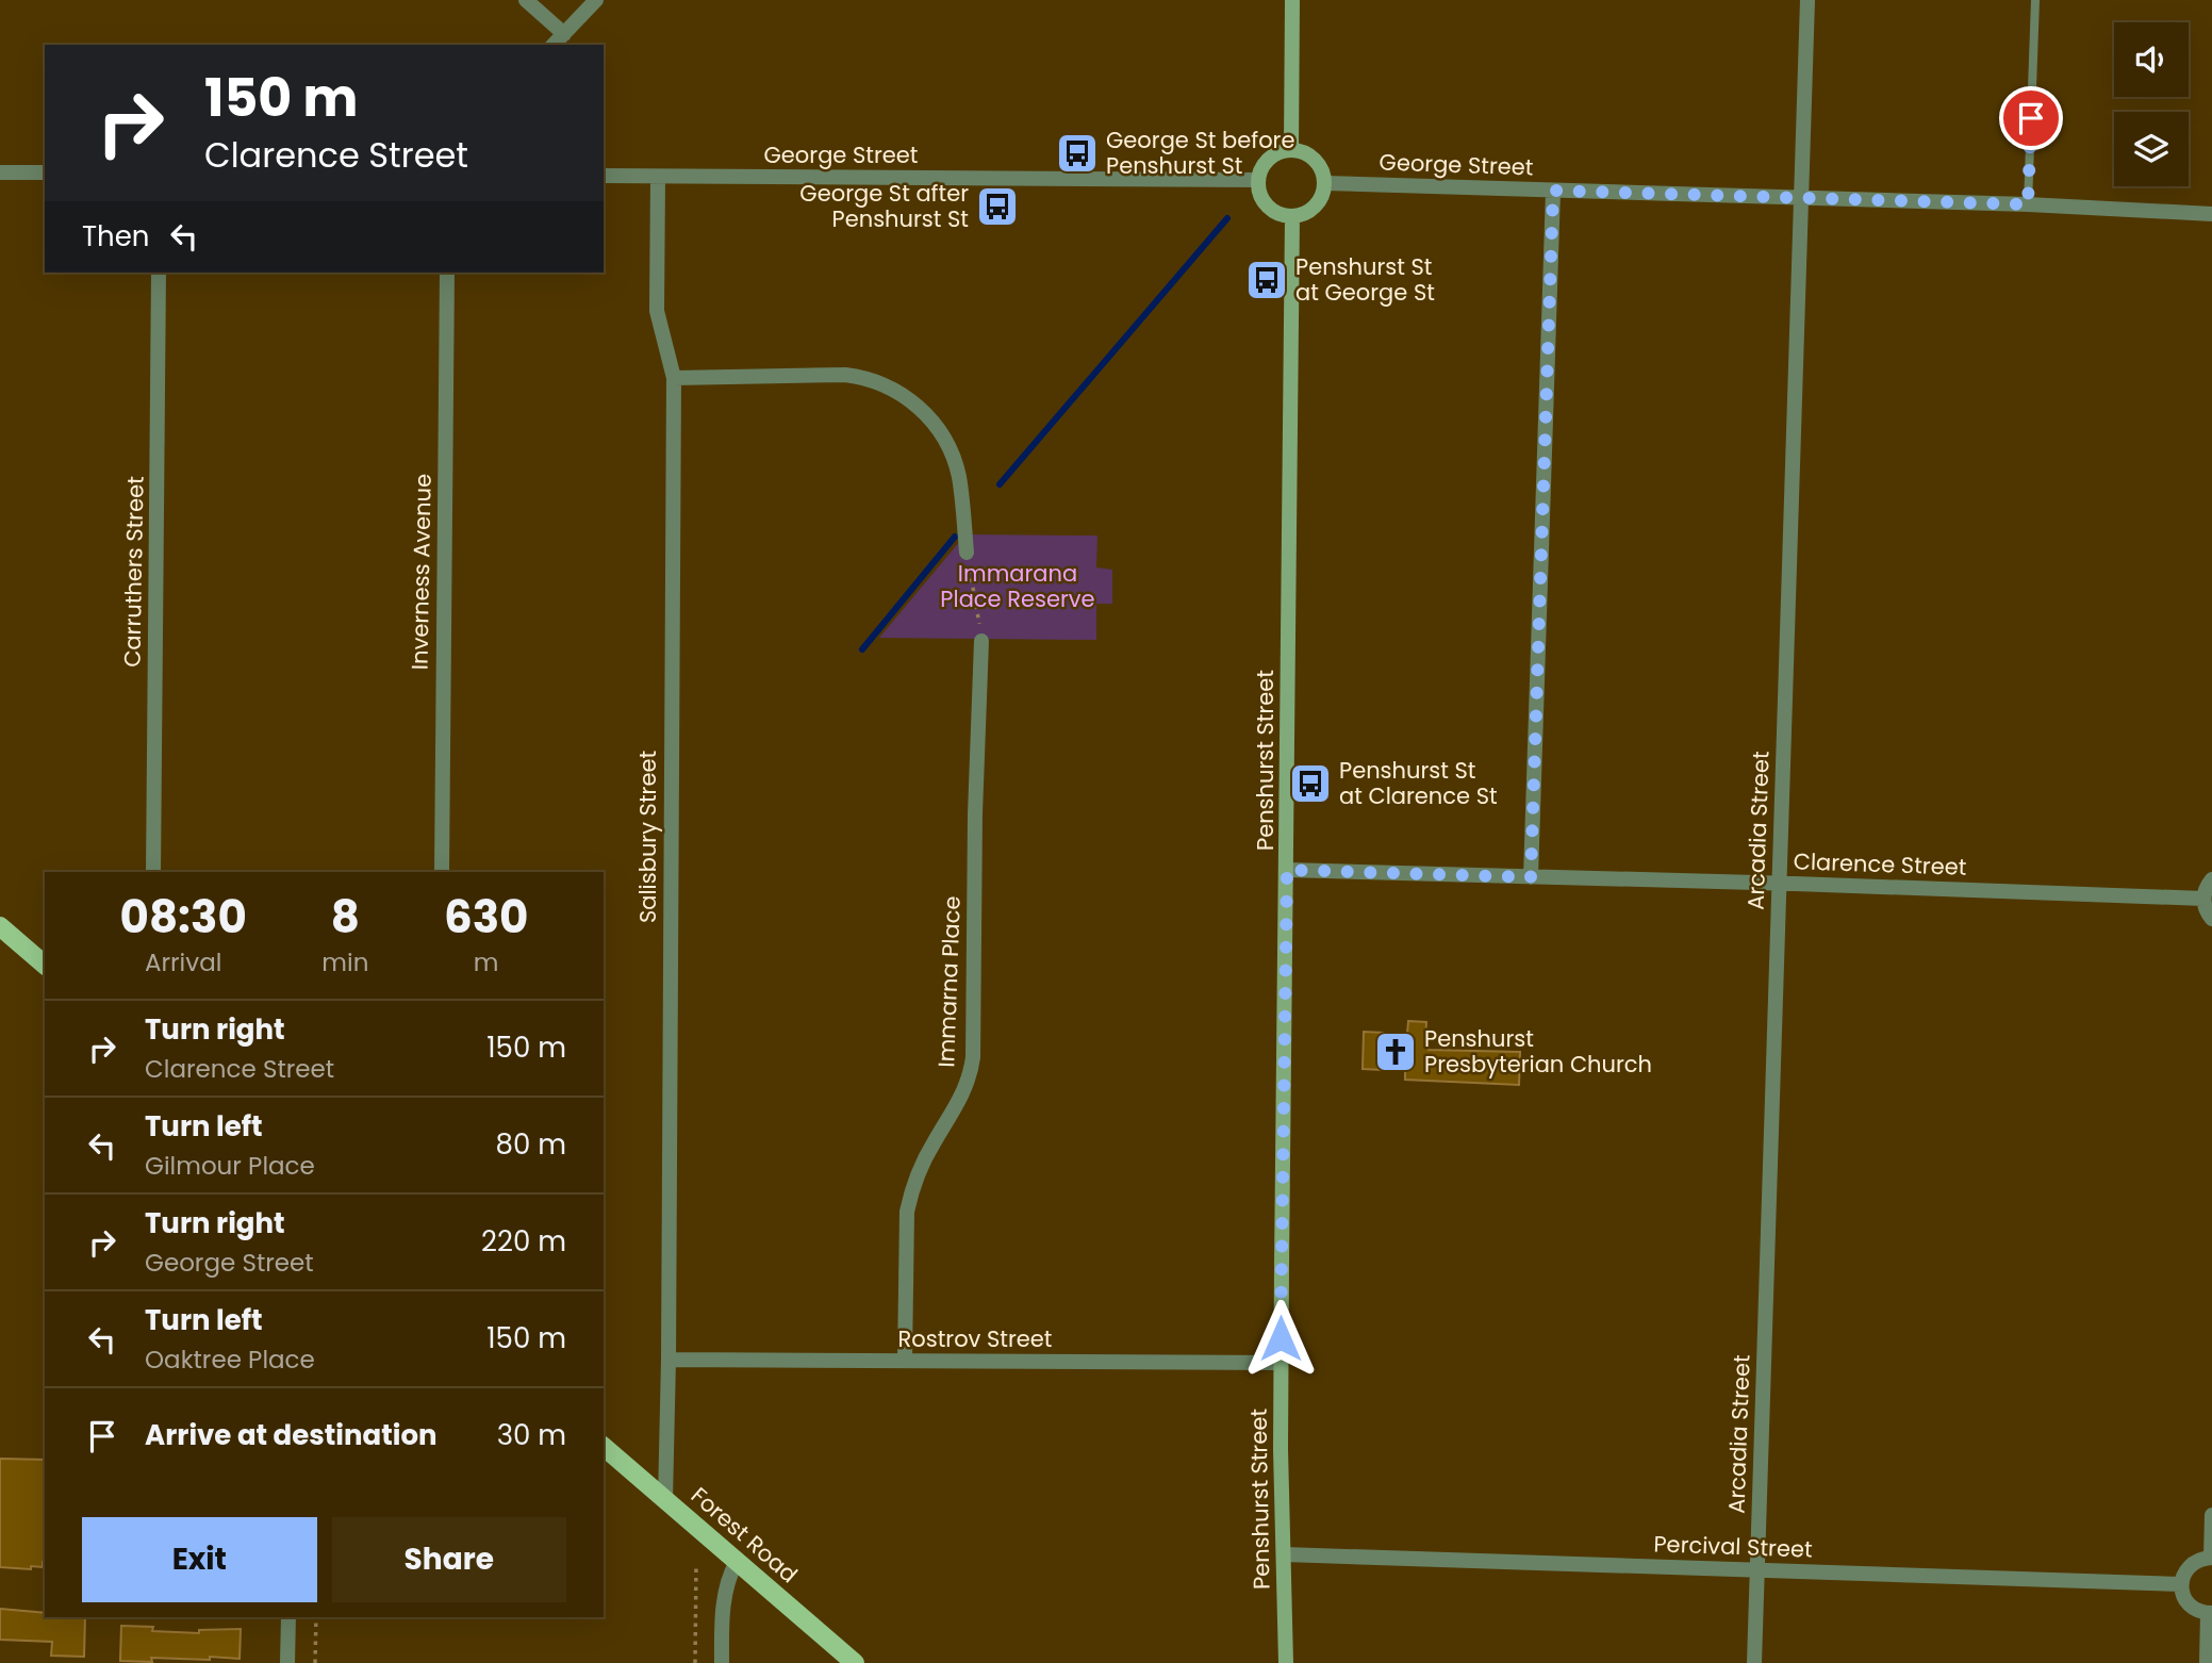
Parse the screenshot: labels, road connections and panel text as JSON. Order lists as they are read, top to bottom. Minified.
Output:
{"streets":{"main road":["Penshurst Street","Forest Road"],"street":["George Street","Carruthers Street","Inverness Avenue","Arcadia Street","Salisbury Street","Clarence Street","Immarna Place","Rostrov Street","Percival Street"]},"crossings":[["George Street","Penshurst Street"],["George Street","Arcadia Street"],["George Street","Salisbury Street"],["Penshurst Street","Clarence Street"],["Penshurst Street","Rostrov Street"],["Penshurst Street","Percival Street"],["Arcadia Street","Clarence Street"],["Arcadia Street","Percival Street"],["Salisbury Street","Rostrov Street"],["Salisbury Street","Forest Road"],["Immarna Place","Rostrov Street"]],"parks":["Immarana Place Reserve"],"places":{"bus stop":["George St before Penshurst St","George St after Penshurst St","Penshurst St at George St","Penshurst St at Clarence St"],"church":["Penshurst Presbyterian Church"]},"page":{"turn":["150 m","Clarence Street"],"then":"Then","eta":["08:30","Arrival","8","min","630","m"],"list":[{"name":"Turn right","note":"Clarence Street","value":"150 m"},{"name":"Turn left","note":"Gilmour Place","value":"80 m"},{"name":"Turn right","note":"George Street","value":"220 m"},{"name":"Turn left","note":"Oaktree Place","value":"150 m"},{"name":"Arrive at destination","value":"30 m"}],"buttons":["Exit","Share"]}}
